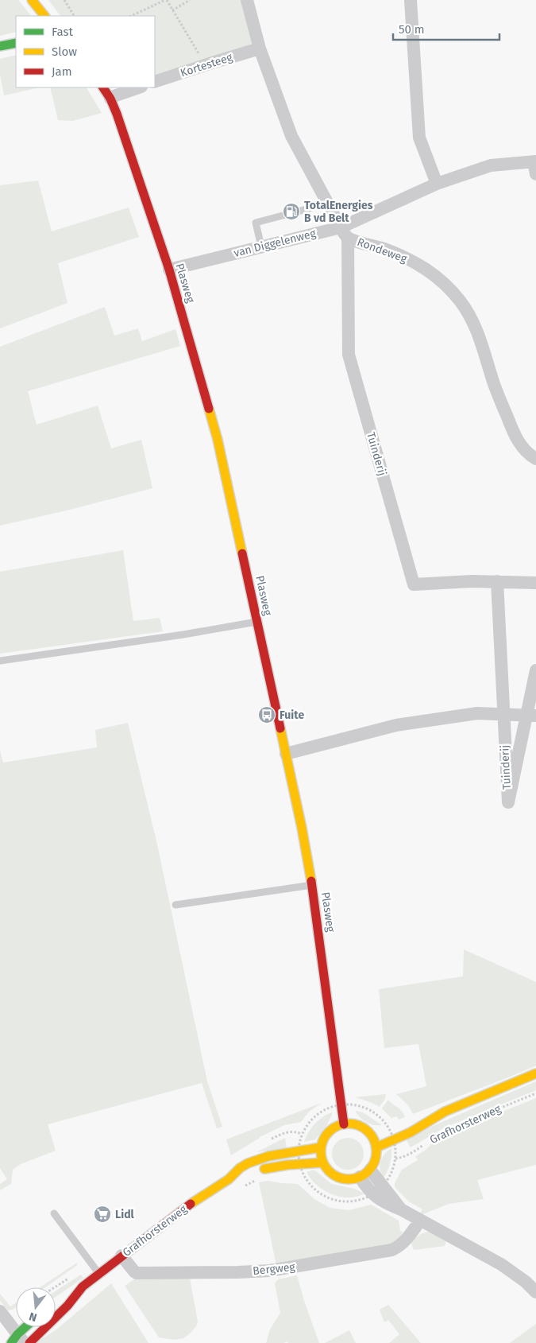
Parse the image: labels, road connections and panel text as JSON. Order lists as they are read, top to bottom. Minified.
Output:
{"streets":{"street":["Kortesteeg","van Diggelenweg","Rondeweg","Plasweg","Tuinderij","Grafhorsterweg","Bergweg"]},"crossings":[["Kortesteeg","Rondeweg"],["van Diggelenweg","Rondeweg"],["van Diggelenweg","Plasweg"],["Rondeweg","Tuinderij"],["Plasweg","Grafhorsterweg"],["Grafhorsterweg","Bergweg"]],"places":{"fuel station":["TotalEnergies B vd Belt"],"bus stop":["Fuite"],"supermarket":["Lidl"]},"legend":["Fast","Slow","Jam"],"scale_bar":"50 m","north":"bottom"}
